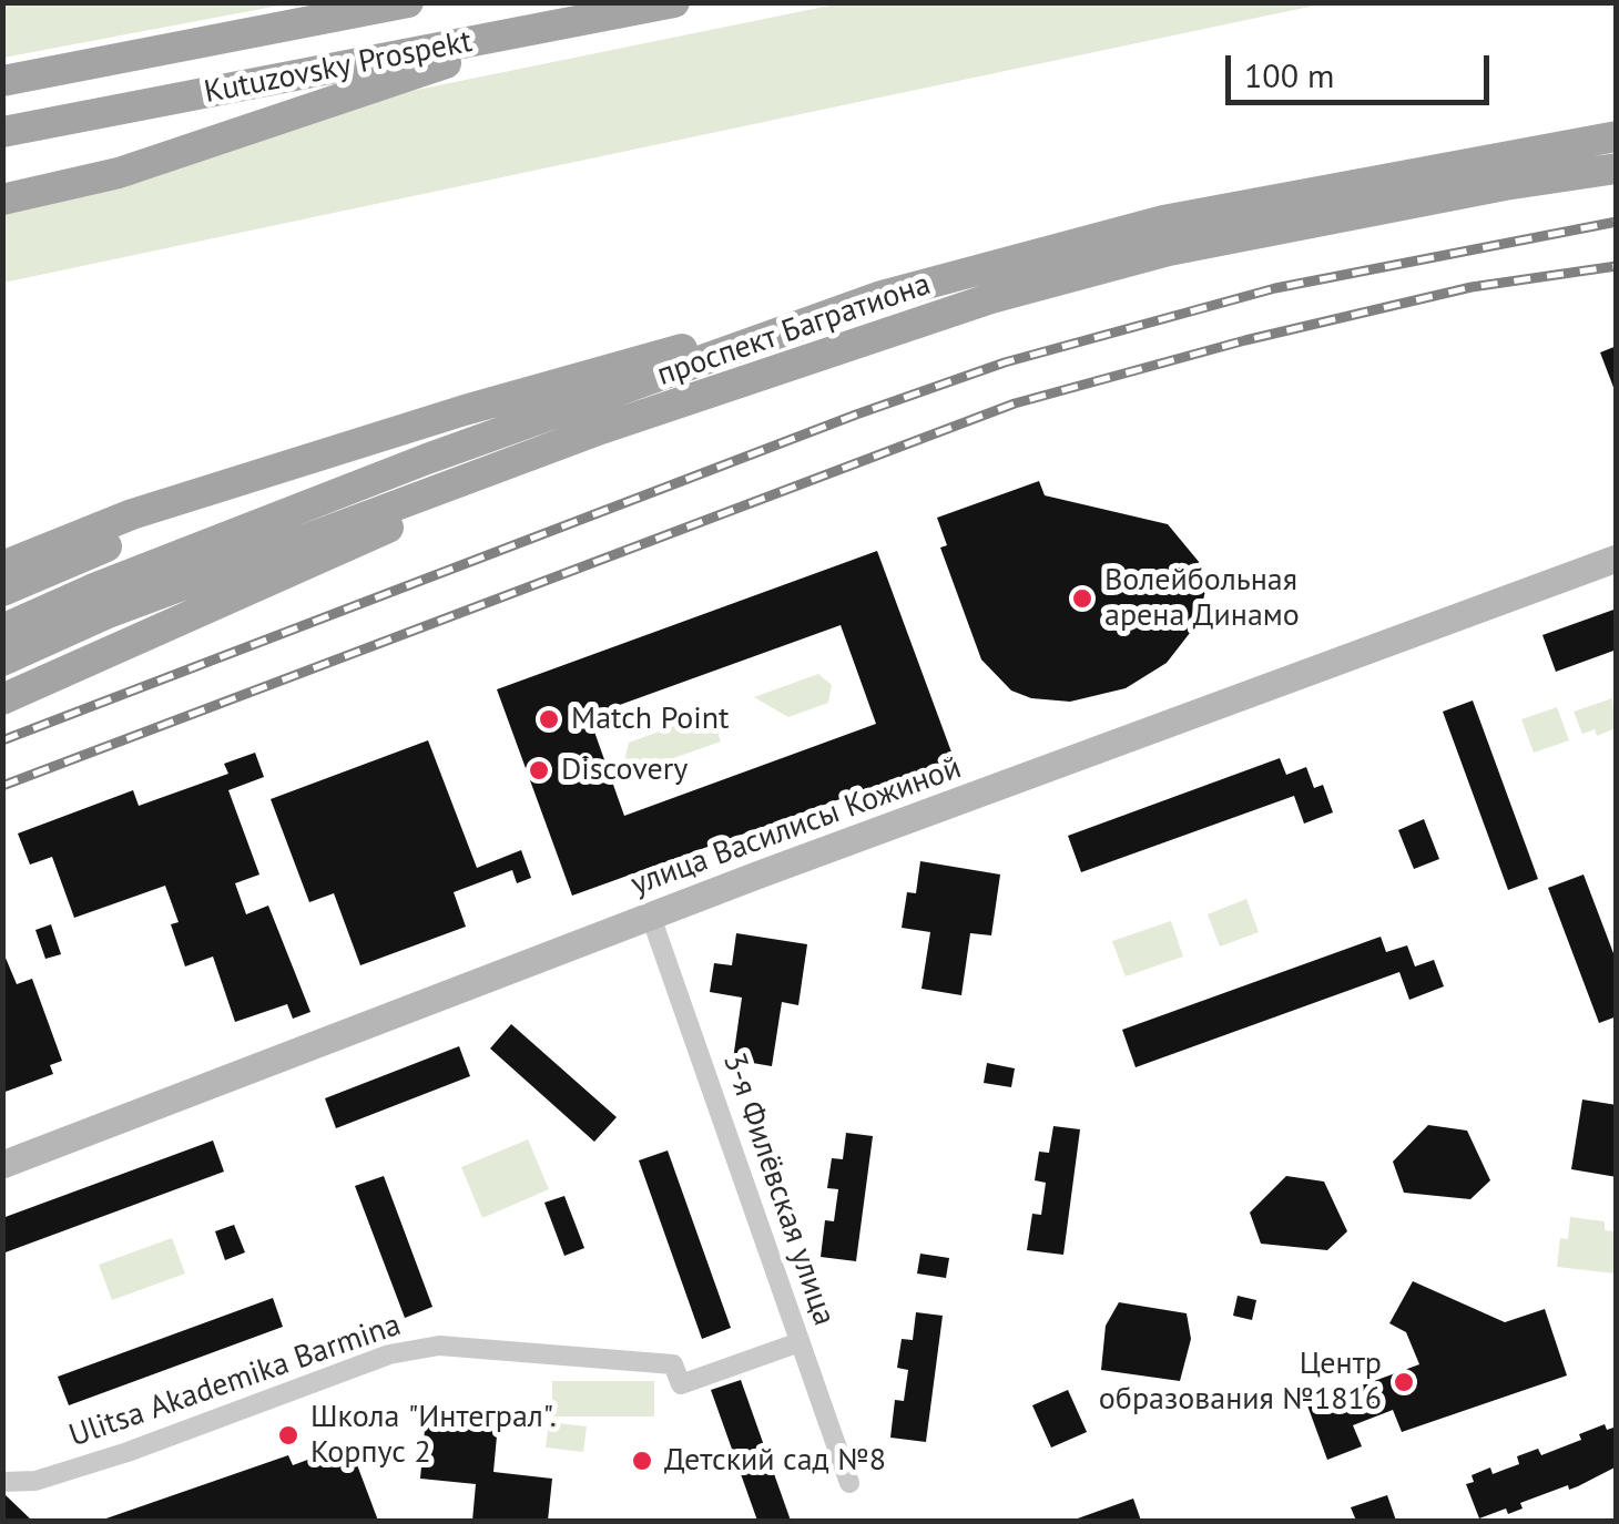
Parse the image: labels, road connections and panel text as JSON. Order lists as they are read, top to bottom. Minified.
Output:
{"streets":{"main road":["Kutuzovsky Prospekt","проспект Багратиона"],"street":["улица Василисы Кожиной","3-я Филёвская улица","Ulitsa Akademika Barmina"]},"crossings":[["улица Василисы Кожиной","3-я Филёвская улица"],["3-я Филёвская улица","Ulitsa Akademika Barmina"]],"places":["Волейбольная арена Динамо","Match Point","Discovery","Центр образования №1816","Школа \"Интеграл\". Корпус 2","Детский сад №8"],"scale_bar":"100 m"}
